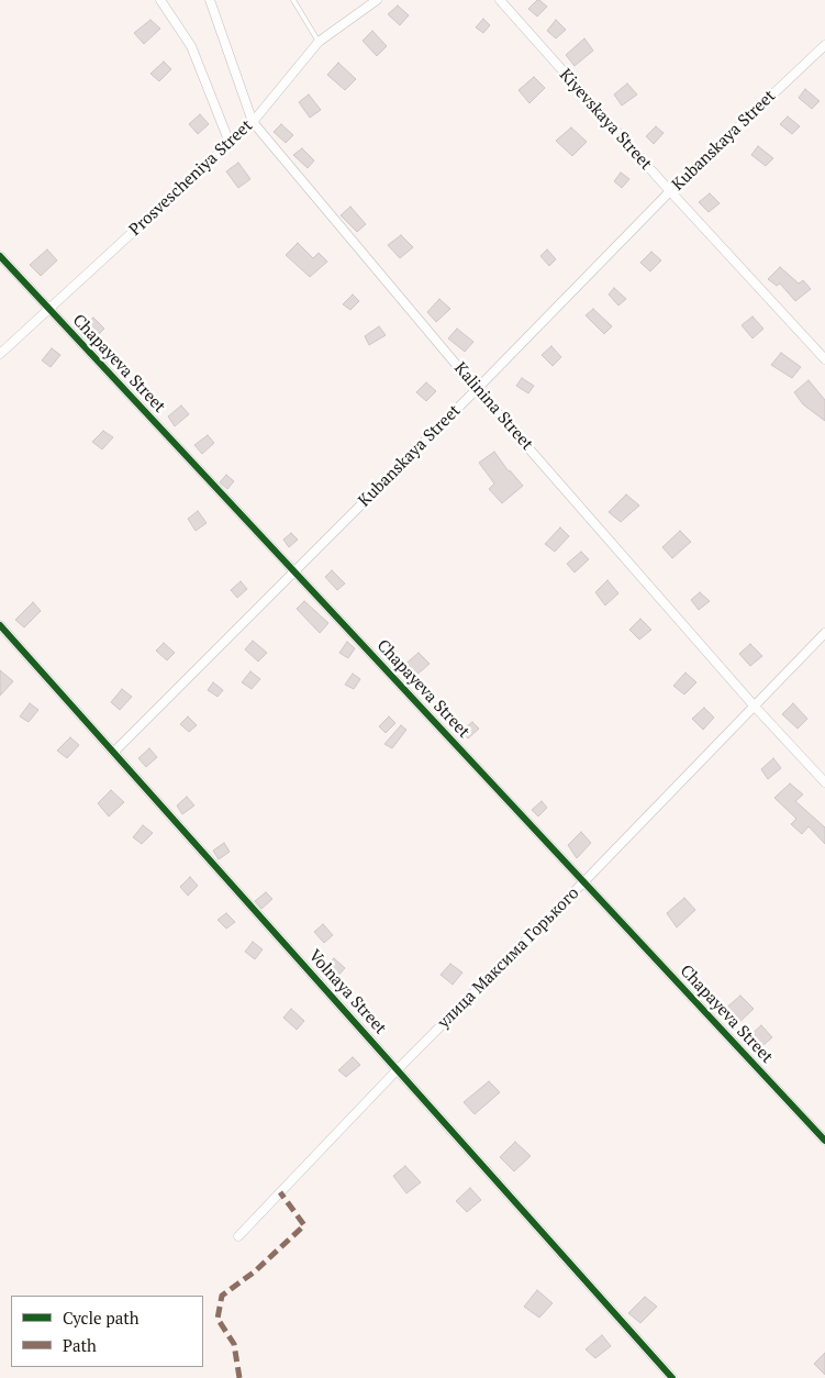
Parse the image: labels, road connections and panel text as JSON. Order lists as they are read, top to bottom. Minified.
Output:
{"streets":{"street":["Kiyevskaya Street","Kubanskaya Street","Prosvescheniya Street","Chapayeva Street","Kalinina Street","улица Максима Горького","Volnaya Street"]},"crossings":[["Kiyevskaya Street","Kubanskaya Street"],["Kubanskaya Street","Chapayeva Street"],["Kubanskaya Street","Kalinina Street"],["Kubanskaya Street","Volnaya Street"],["Prosvescheniya Street","Chapayeva Street"],["Prosvescheniya Street","Kalinina Street"],["Chapayeva Street","улица Максима Горького"],["Kalinina Street","улица Максима Горького"],["улица Максима Горького","Volnaya Street"]],"legend":["Cycle path","Path"]}
